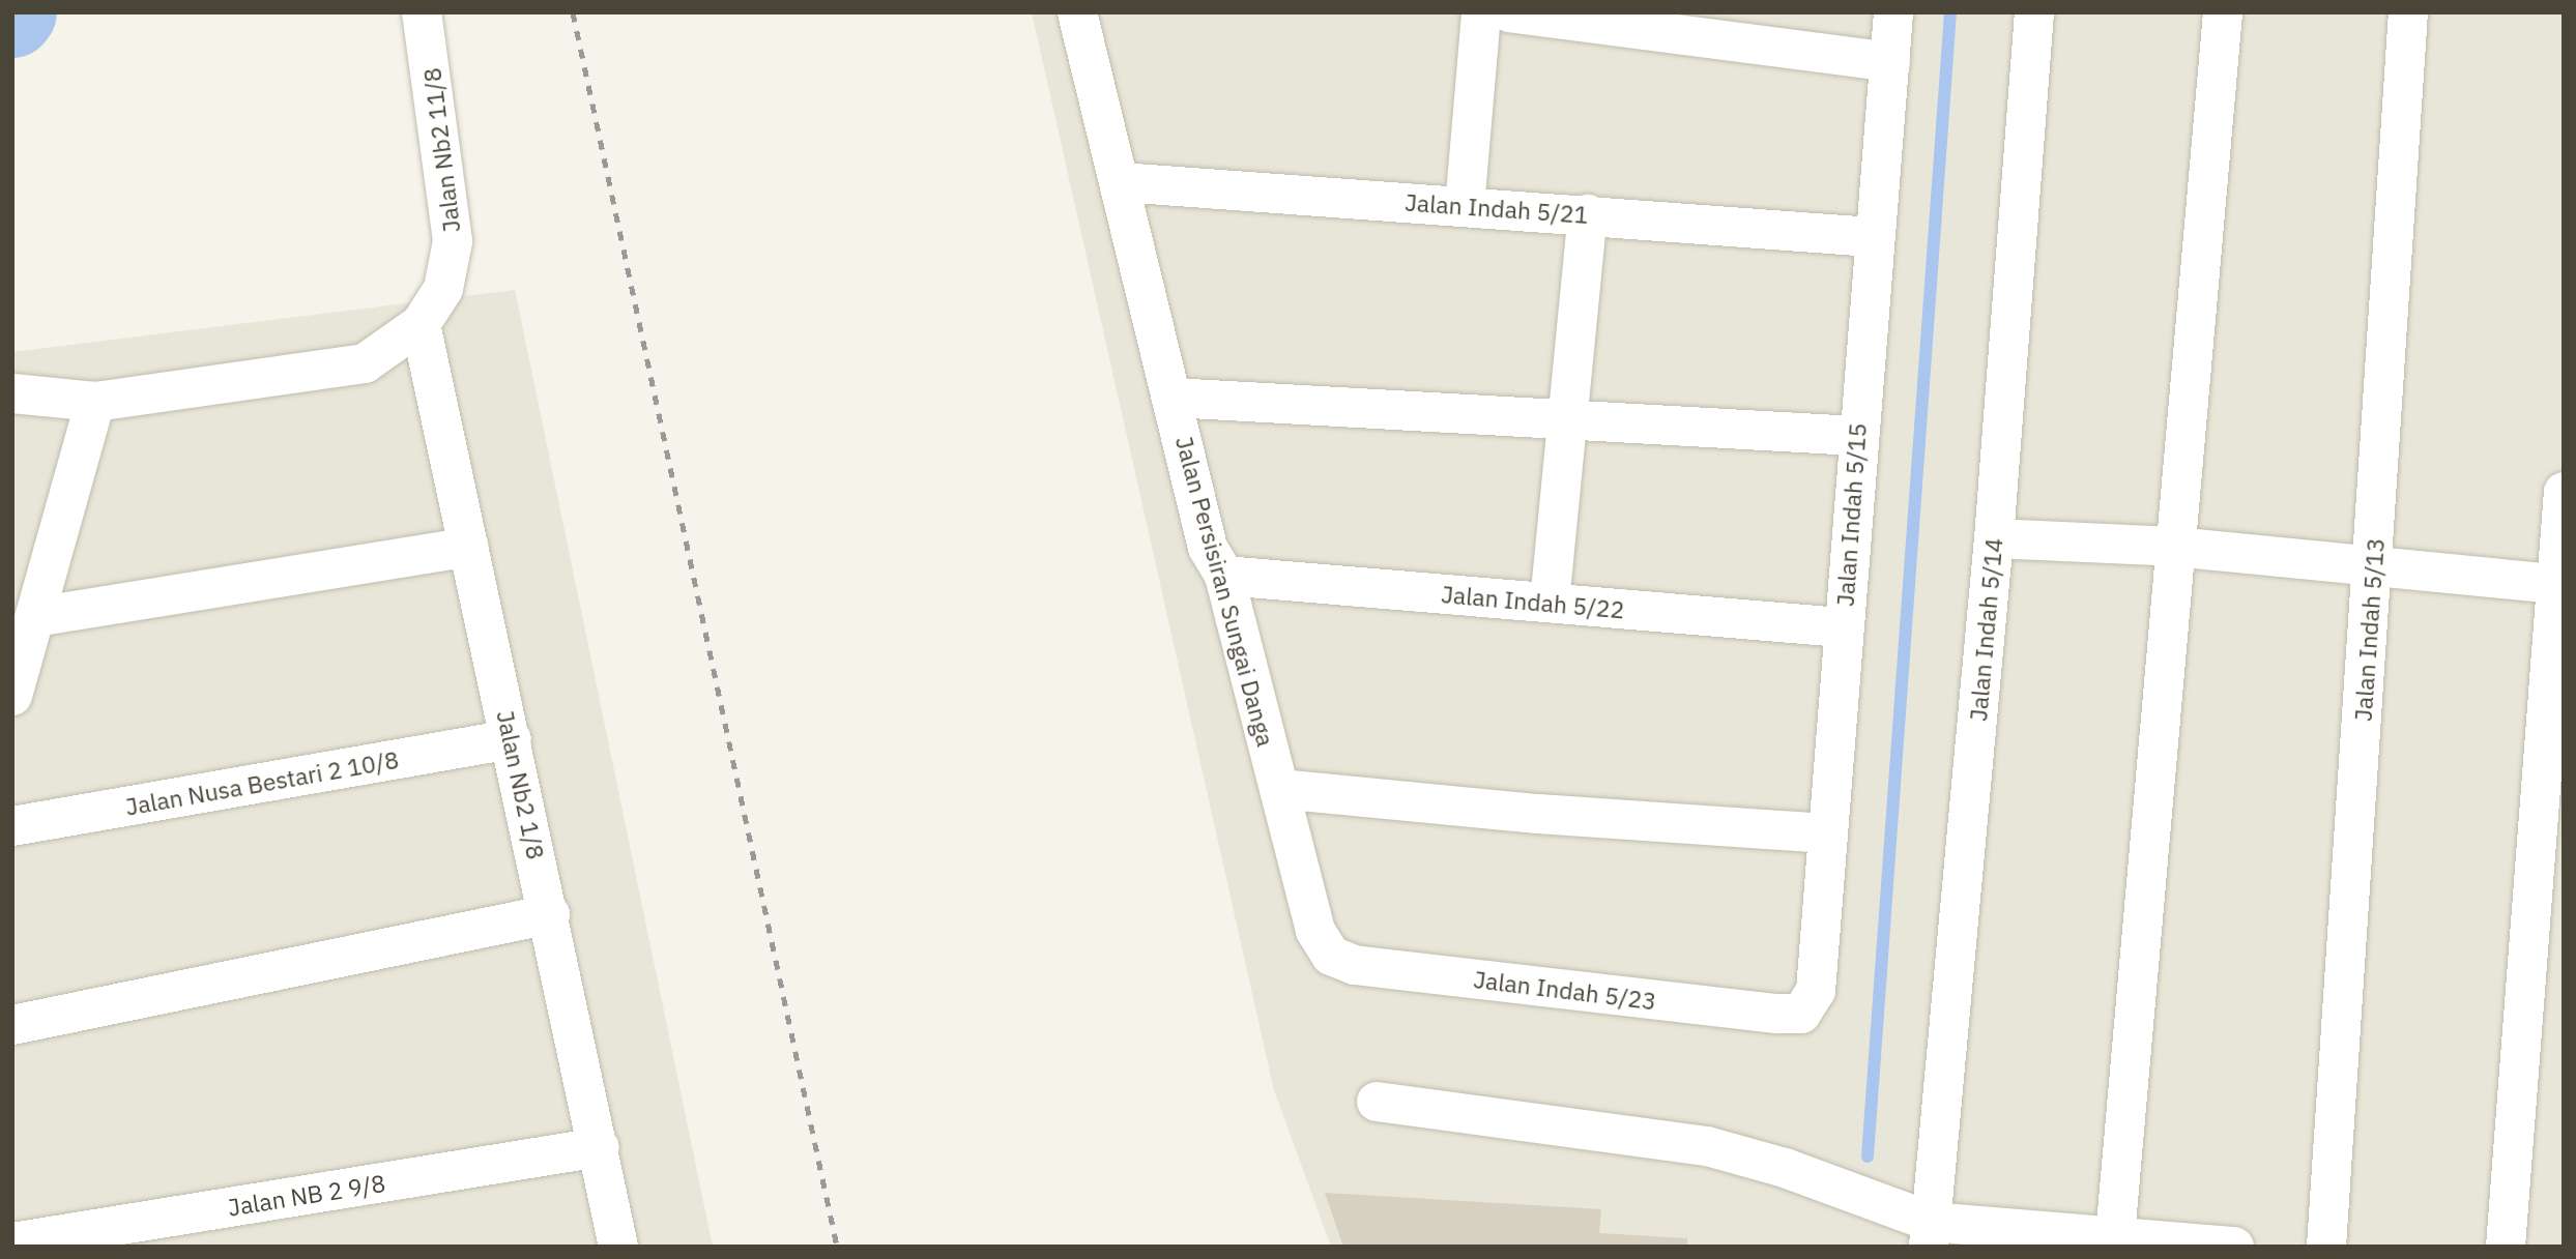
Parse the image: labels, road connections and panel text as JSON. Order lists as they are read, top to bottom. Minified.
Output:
{"streets":{"street":["Jalan Nb2 11/8","Jalan Indah 5/21","Jalan Indah 5/15","Jalan Persisiran Sungai Danga","Jalan Indah 5/22","Jalan Indah 5/14","Jalan Indah 5/13","Jalan Nusa Bestari 2 10/8","Jalan Nb2 1/8","Jalan Indah 5/23","Jalan NB 2 9/8"]},"crossings":[["Jalan Nb2 11/8","Jalan Nb2 1/8"],["Jalan Indah 5/21","Jalan Indah 5/15"],["Jalan Indah 5/21","Jalan Persisiran Sungai Danga"],["Jalan Indah 5/15","Jalan Indah 5/22"],["Jalan Indah 5/15","Jalan Indah 5/23"],["Jalan Persisiran Sungai Danga","Jalan Indah 5/22"],["Jalan Persisiran Sungai Danga","Jalan Indah 5/23"],["Jalan Nusa Bestari 2 10/8","Jalan Nb2 1/8"],["Jalan Nb2 1/8","Jalan NB 2 9/8"]]}
